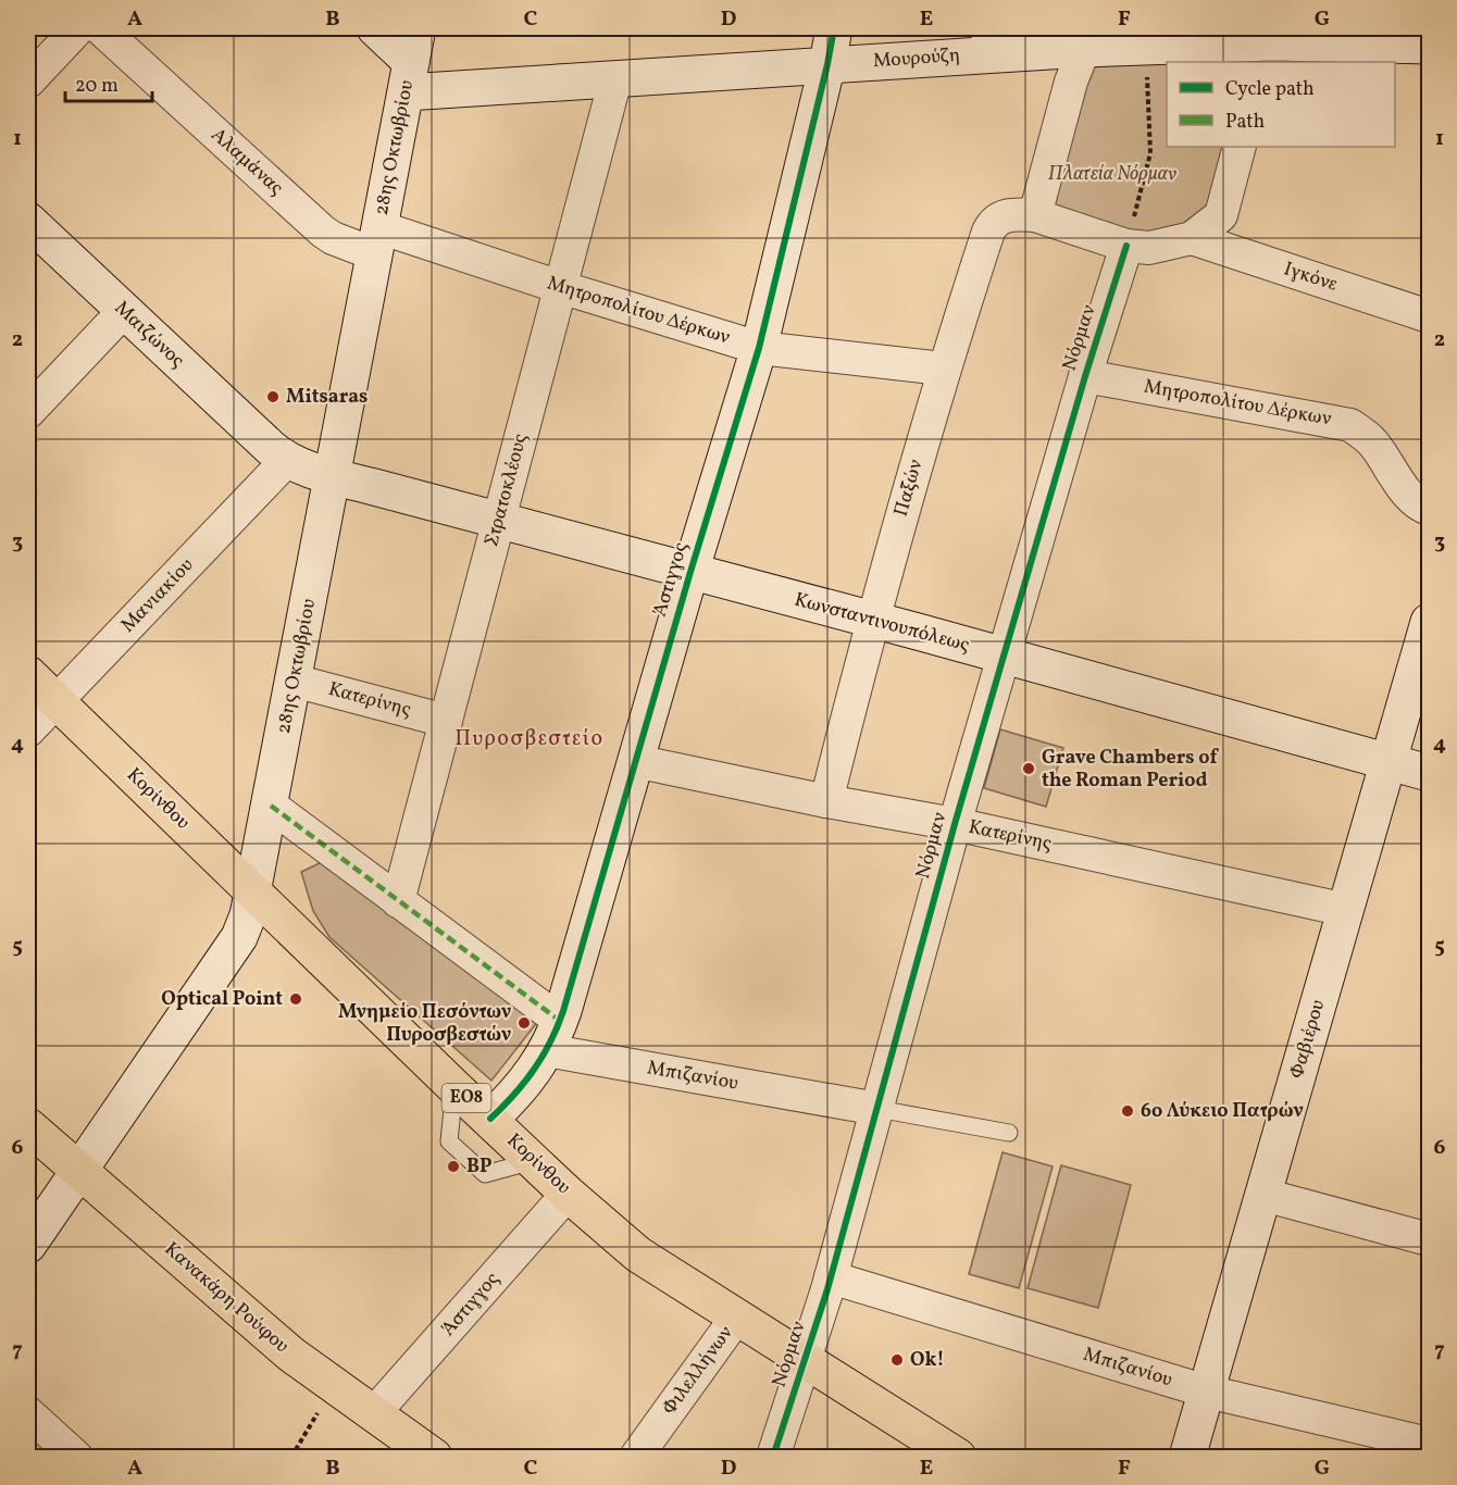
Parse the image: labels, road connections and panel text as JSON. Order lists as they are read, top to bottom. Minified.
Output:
{"streets":{"main road":["Μουρούζη","28ης Οκτωβρίου","Μαιζώνος","Άστιγγος","Κωνσταντινουπόλεως","Κορίνθου","Φαβιέρου","ΕΟ8","Κανακάρη Ρούφου"],"street":["Αλαμάνας","Ιγκόνε","Μητροπολίτου Δέρκων","Νόρμαν","Παξών","Στρατοκλέους","Μανιακίου","Κατερίνης","Μπιζανίου","Φιλελλήνων"]},"crossings":[["Μουρούζη","28ης Οκτωβρίου"],["Μουρούζη","Στρατοκλέους"],["Μουρούζη","Άστιγγος"],["28ης Οκτωβρίου","Αλαμάνας"],["28ης Οκτωβρίου","Μητροπολίτου Δέρκων"],["28ης Οκτωβρίου","Μαιζώνος"],["28ης Οκτωβρίου","Κωνσταντινουπόλεως"],["28ης Οκτωβρίου","Κατερίνης"],["28ης Οκτωβρίου","Κορίνθου"],["28ης Οκτωβρίου","Κανακάρη Ρούφου"],["Αλαμάνας","Μητροπολίτου Δέρκων"],["Μητροπολίτου Δέρκων","Νόρμαν"],["Μητροπολίτου Δέρκων","Παξών"],["Μητροπολίτου Δέρκων","Στρατοκλέους"],["Μητροπολίτου Δέρκων","Άστιγγος"],["Μαιζώνος","Μανιακίου"],["Μαιζώνος","Κωνσταντινουπόλεως"],["Νόρμαν","Κωνσταντινουπόλεως"],["Νόρμαν","Κατερίνης"],["Νόρμαν","Κορίνθου"],["Νόρμαν","Μπιζανίου"],["Παξών","Κωνσταντινουπόλεως"],["Παξών","Κατερίνης"],["Στρατοκλέους","Κωνσταντινουπόλεως"],["Στρατοκλέους","Κατερίνης"],["Άστιγγος","Κωνσταντινουπόλεως"],["Άστιγγος","Κατερίνης"],["Άστιγγος","Κορίνθου"],["Άστιγγος","Μπιζανίου"],["Άστιγγος","Κανακάρη Ρούφου"],["Μανιακίου","Κορίνθου"],["Κωνσταντινουπόλεως","Φαβιέρου"],["Κατερίνης","Φαβιέρου"],["Κορίνθου","Φιλελλήνων"],["Φαβιέρου","Μπιζανίου"]],"districts":["Πυροσβεστείο"],"parks":["Πλατεία Νόρμαν"],"places":["Mitsaras","Grave Chambers of the Roman Period","Optical Point","Μνημείο Πεσόντων Πυροσβεστών","6ο Λύκειο Πατρών","BP","Ok!"],"legend":["Cycle path","Path"],"scale_bar":"20 m","grid":{"columns":["A","B","C","D","E","F","G"],"rows":["1","2","3","4","5","6","7"]}}
